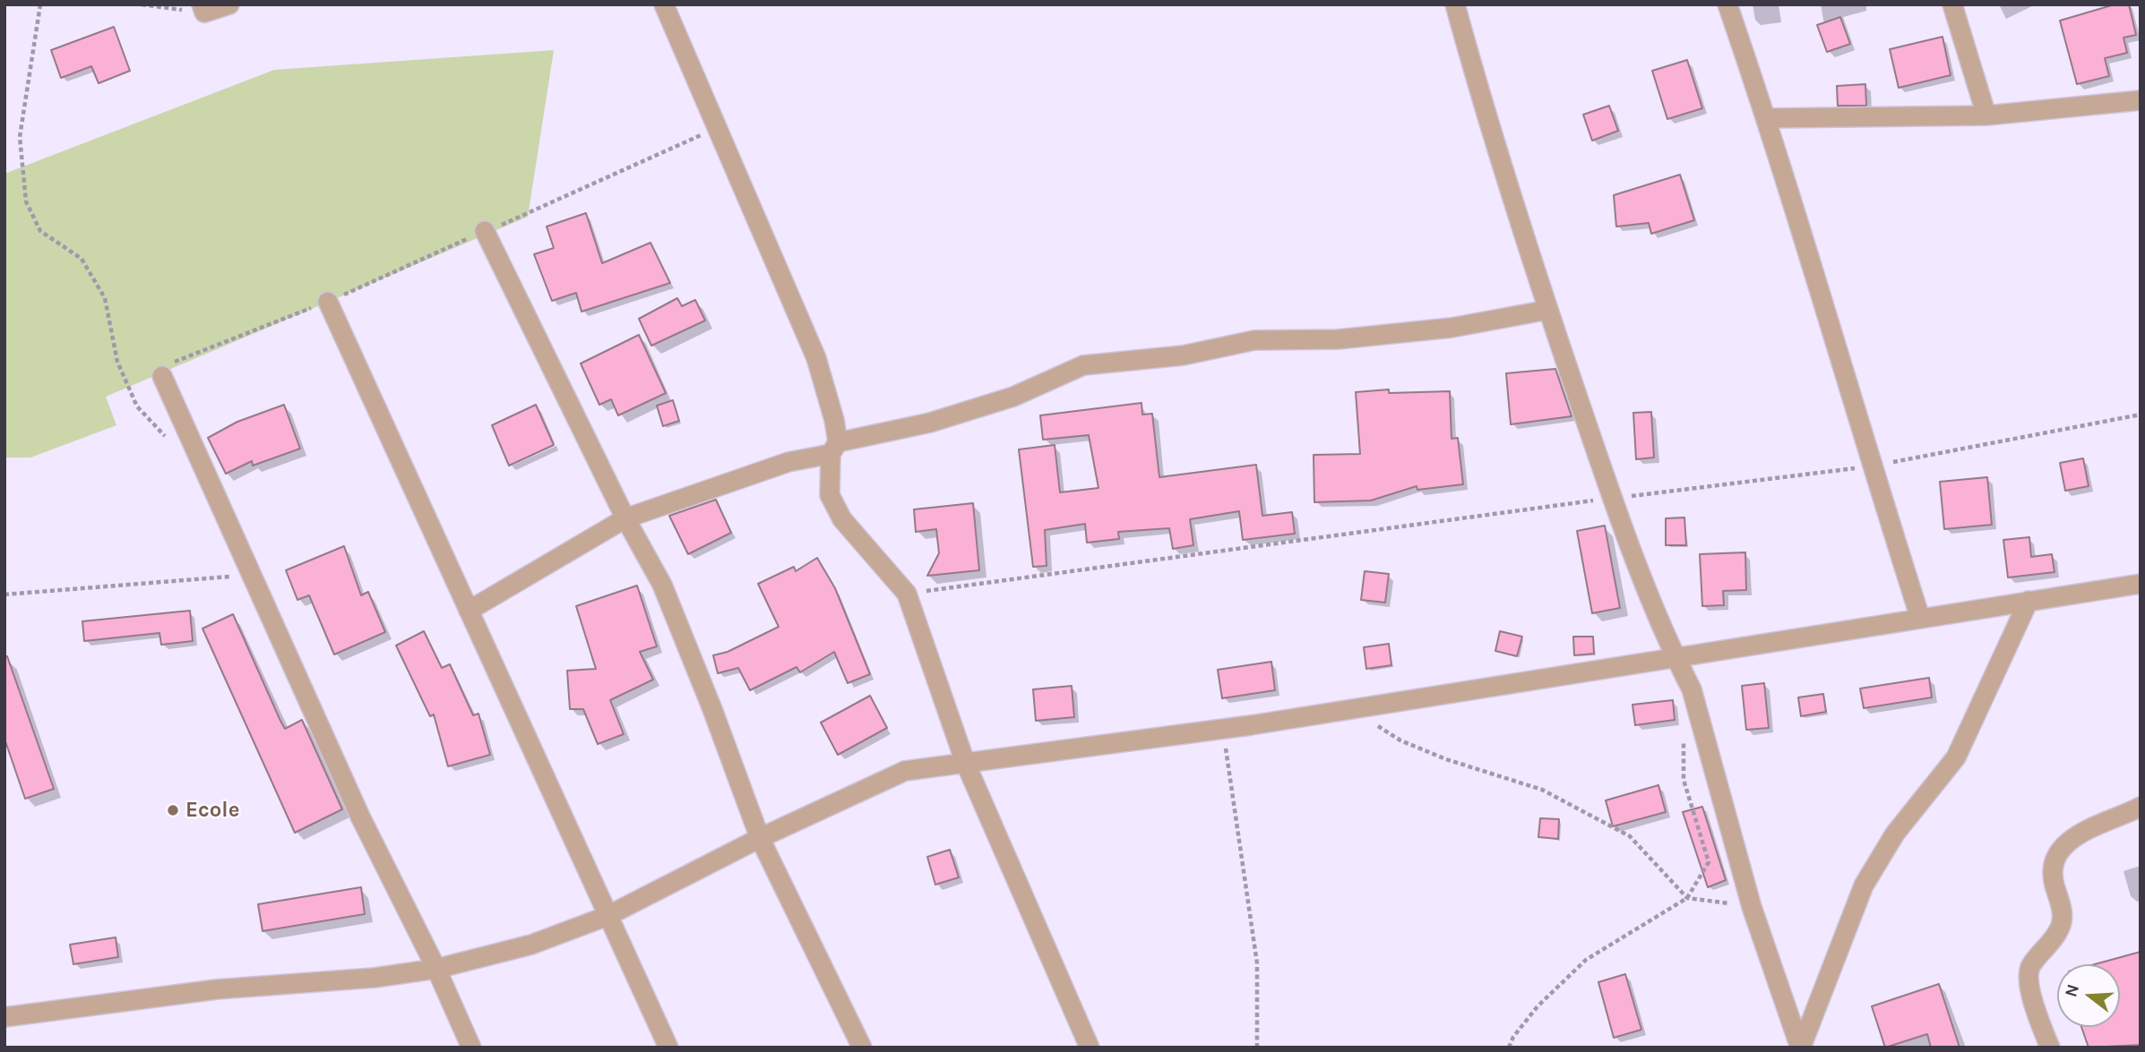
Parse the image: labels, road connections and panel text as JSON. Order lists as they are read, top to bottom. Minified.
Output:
{"places":["Ecole"],"north":"left"}
